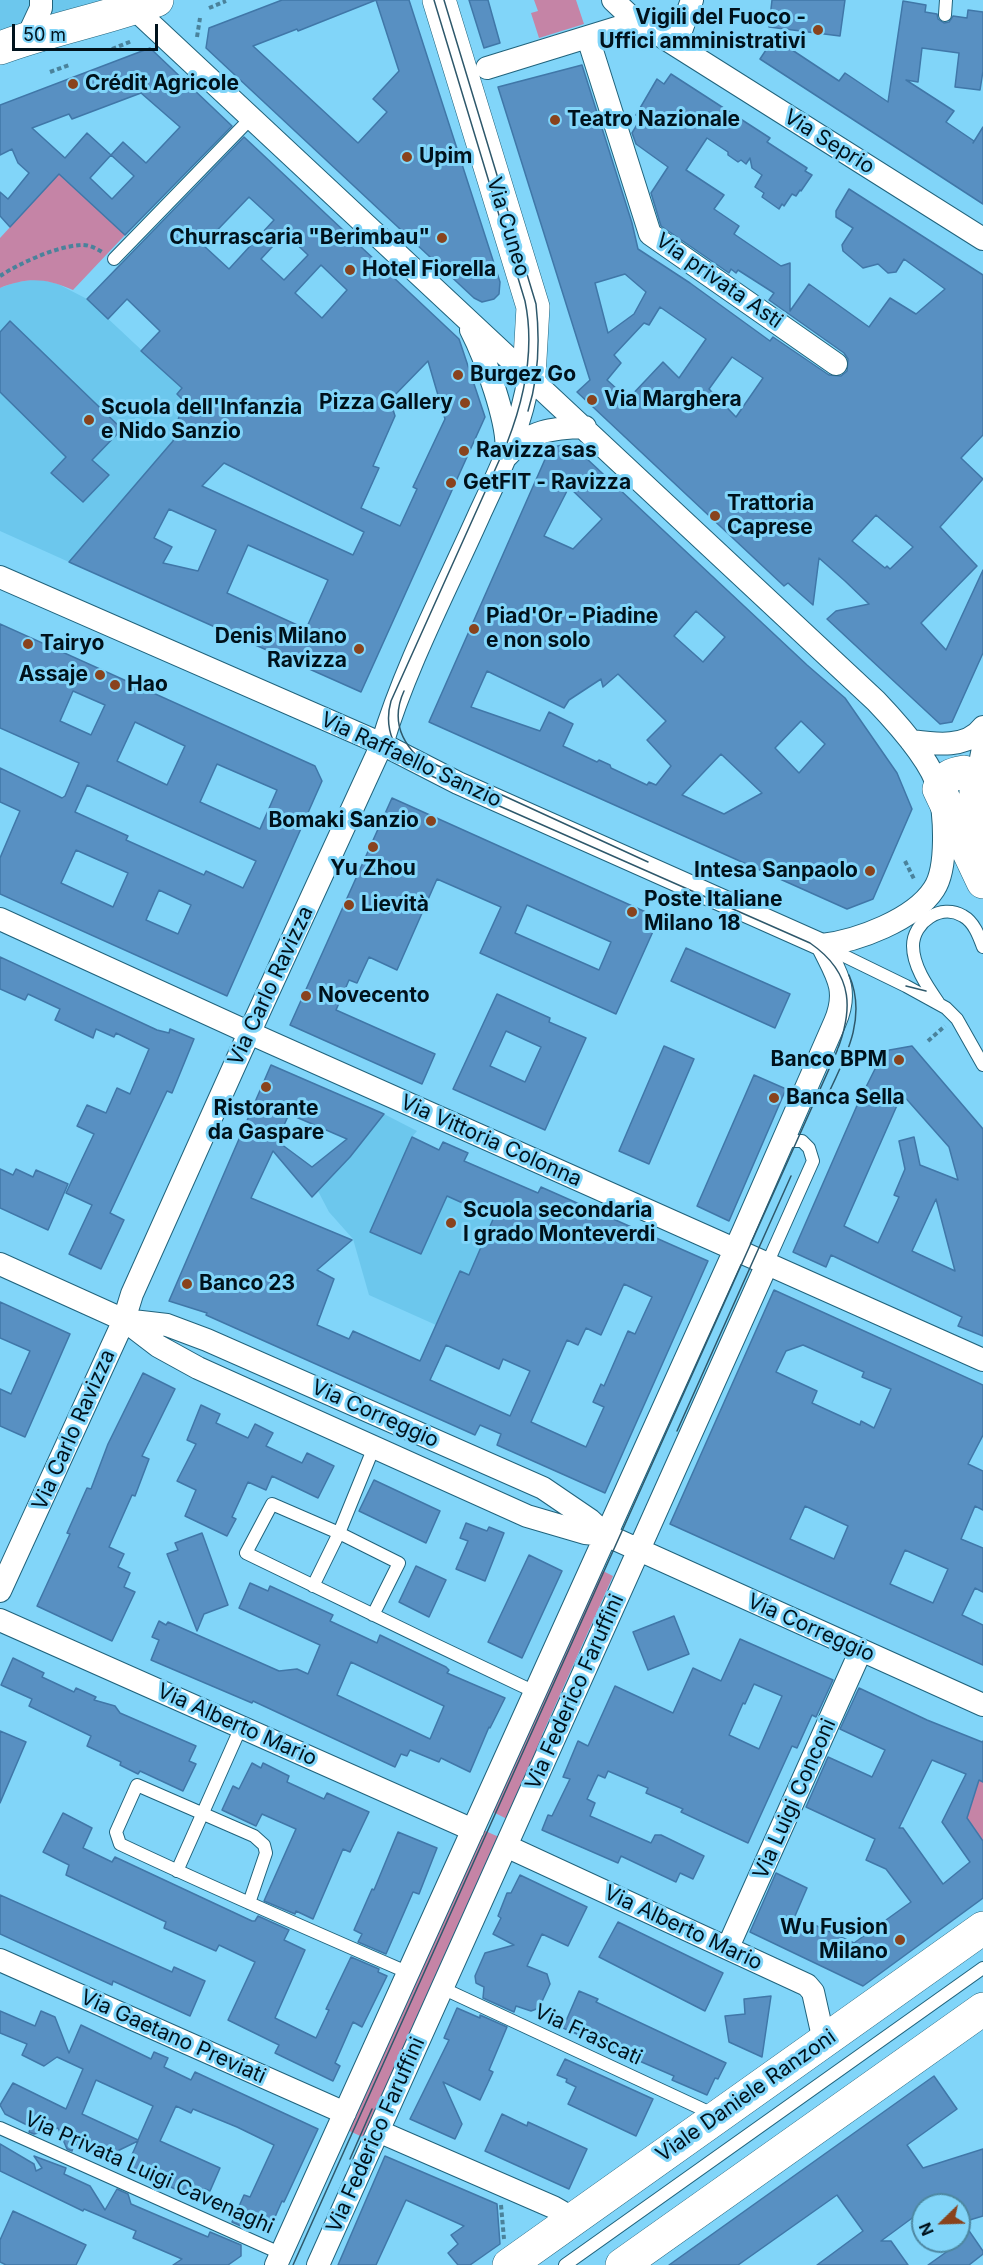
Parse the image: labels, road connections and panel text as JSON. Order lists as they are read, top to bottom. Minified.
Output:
{"streets":{"main road":["Via Cuneo","Viale Daniele Ranzoni"],"street":["Via Seprio","Via privata Asti","Via Raffaello Sanzio","Via Carlo Ravizza","Via Vittoria Colonna","Via Correggio","Via Federico Faruffini","Via Alberto Mario","Via Luigi Conconi","Via Gaetano Previati"],"lane":["Via Frascati","Via Privata Luigi Cavenaghi"]},"crossings":[["Via Cuneo","Via Carlo Ravizza"],["Via Raffaello Sanzio","Via Carlo Ravizza"],["Via Raffaello Sanzio","Via Federico Faruffini"],["Via Carlo Ravizza","Via Vittoria Colonna"],["Via Carlo Ravizza","Via Correggio"],["Via Vittoria Colonna","Via Federico Faruffini"],["Via Correggio","Via Federico Faruffini"],["Via Correggio","Via Luigi Conconi"],["Via Federico Faruffini","Via Alberto Mario"],["Via Federico Faruffini","Via Frascati"],["Via Federico Faruffini","Via Gaetano Previati"],["Via Federico Faruffini","Via Privata Luigi Cavenaghi"],["Via Alberto Mario","Via Luigi Conconi"],["Via Alberto Mario","Viale Daniele Ranzoni"],["Via Frascati","Viale Daniele Ranzoni"]],"places":["Vigili del Fuoco - Uffici amministrativi","Crédit Agricole","Teatro Nazionale","Upim","Churrascaria \"Berimbau\"","Hotel Fiorella","Burgez Go","Via Marghera","Pizza Gallery","Scuola dell'Infanzia e Nido Sanzio","Ravizza sas","GetFIT - Ravizza","Trattoria Caprese","Piad'Or - Piadine e non solo","Tairyo","Denis Milano Ravizza","Assaje","Hao","Bomaki Sanzio","Yu Zhou","Intesa Sanpaolo","Lievità","Poste Italiane Milano 18","Novecento","Banco BPM","Ristorante da Gaspare","Banca Sella","Scuola secondaria I grado Monteverdi","Banco 23","Wu Fusion Milano"],"scale_bar":"50 m","north":"bottom left"}
